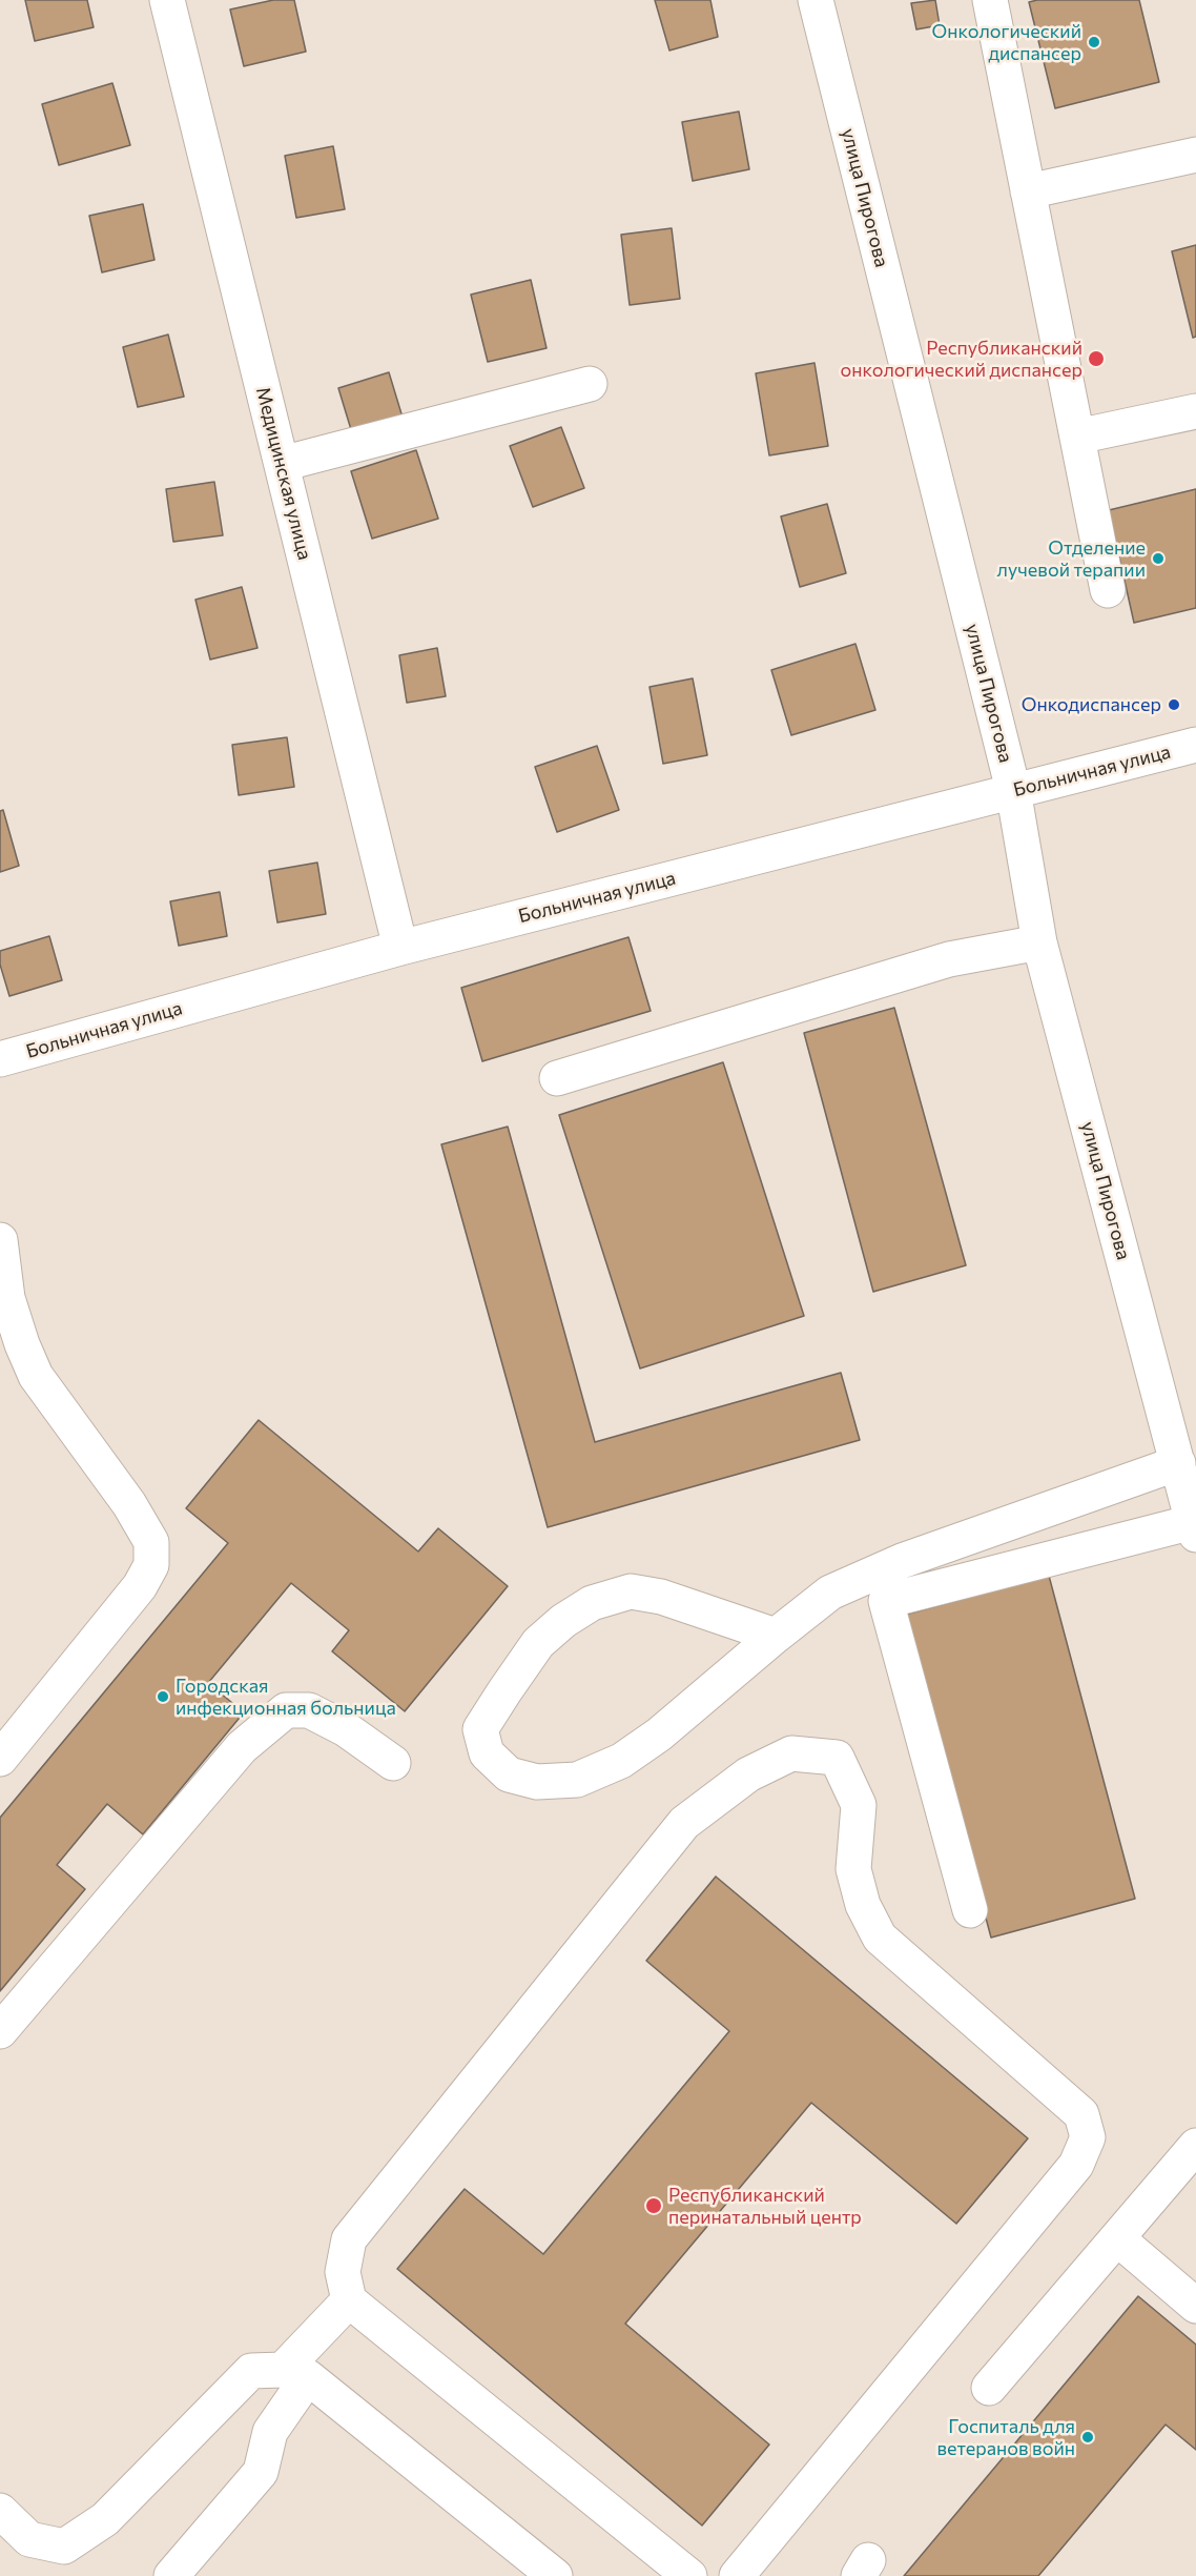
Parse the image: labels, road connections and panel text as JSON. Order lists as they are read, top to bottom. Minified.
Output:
{"streets":{"street":["улица Пирогова","Медицинская улица","Больничная улица"]},"crossings":[["улица Пирогова","Больничная улица"],["Медицинская улица","Больничная улица"]],"places":["Онкологический диспансер","Республиканский онкологический диспансер","Отделение лучевой терапии","Онкодиспансер","Городская инфекционная больница","Республиканский перинатальный центр","Госпиталь для ветеранов войн"]}
